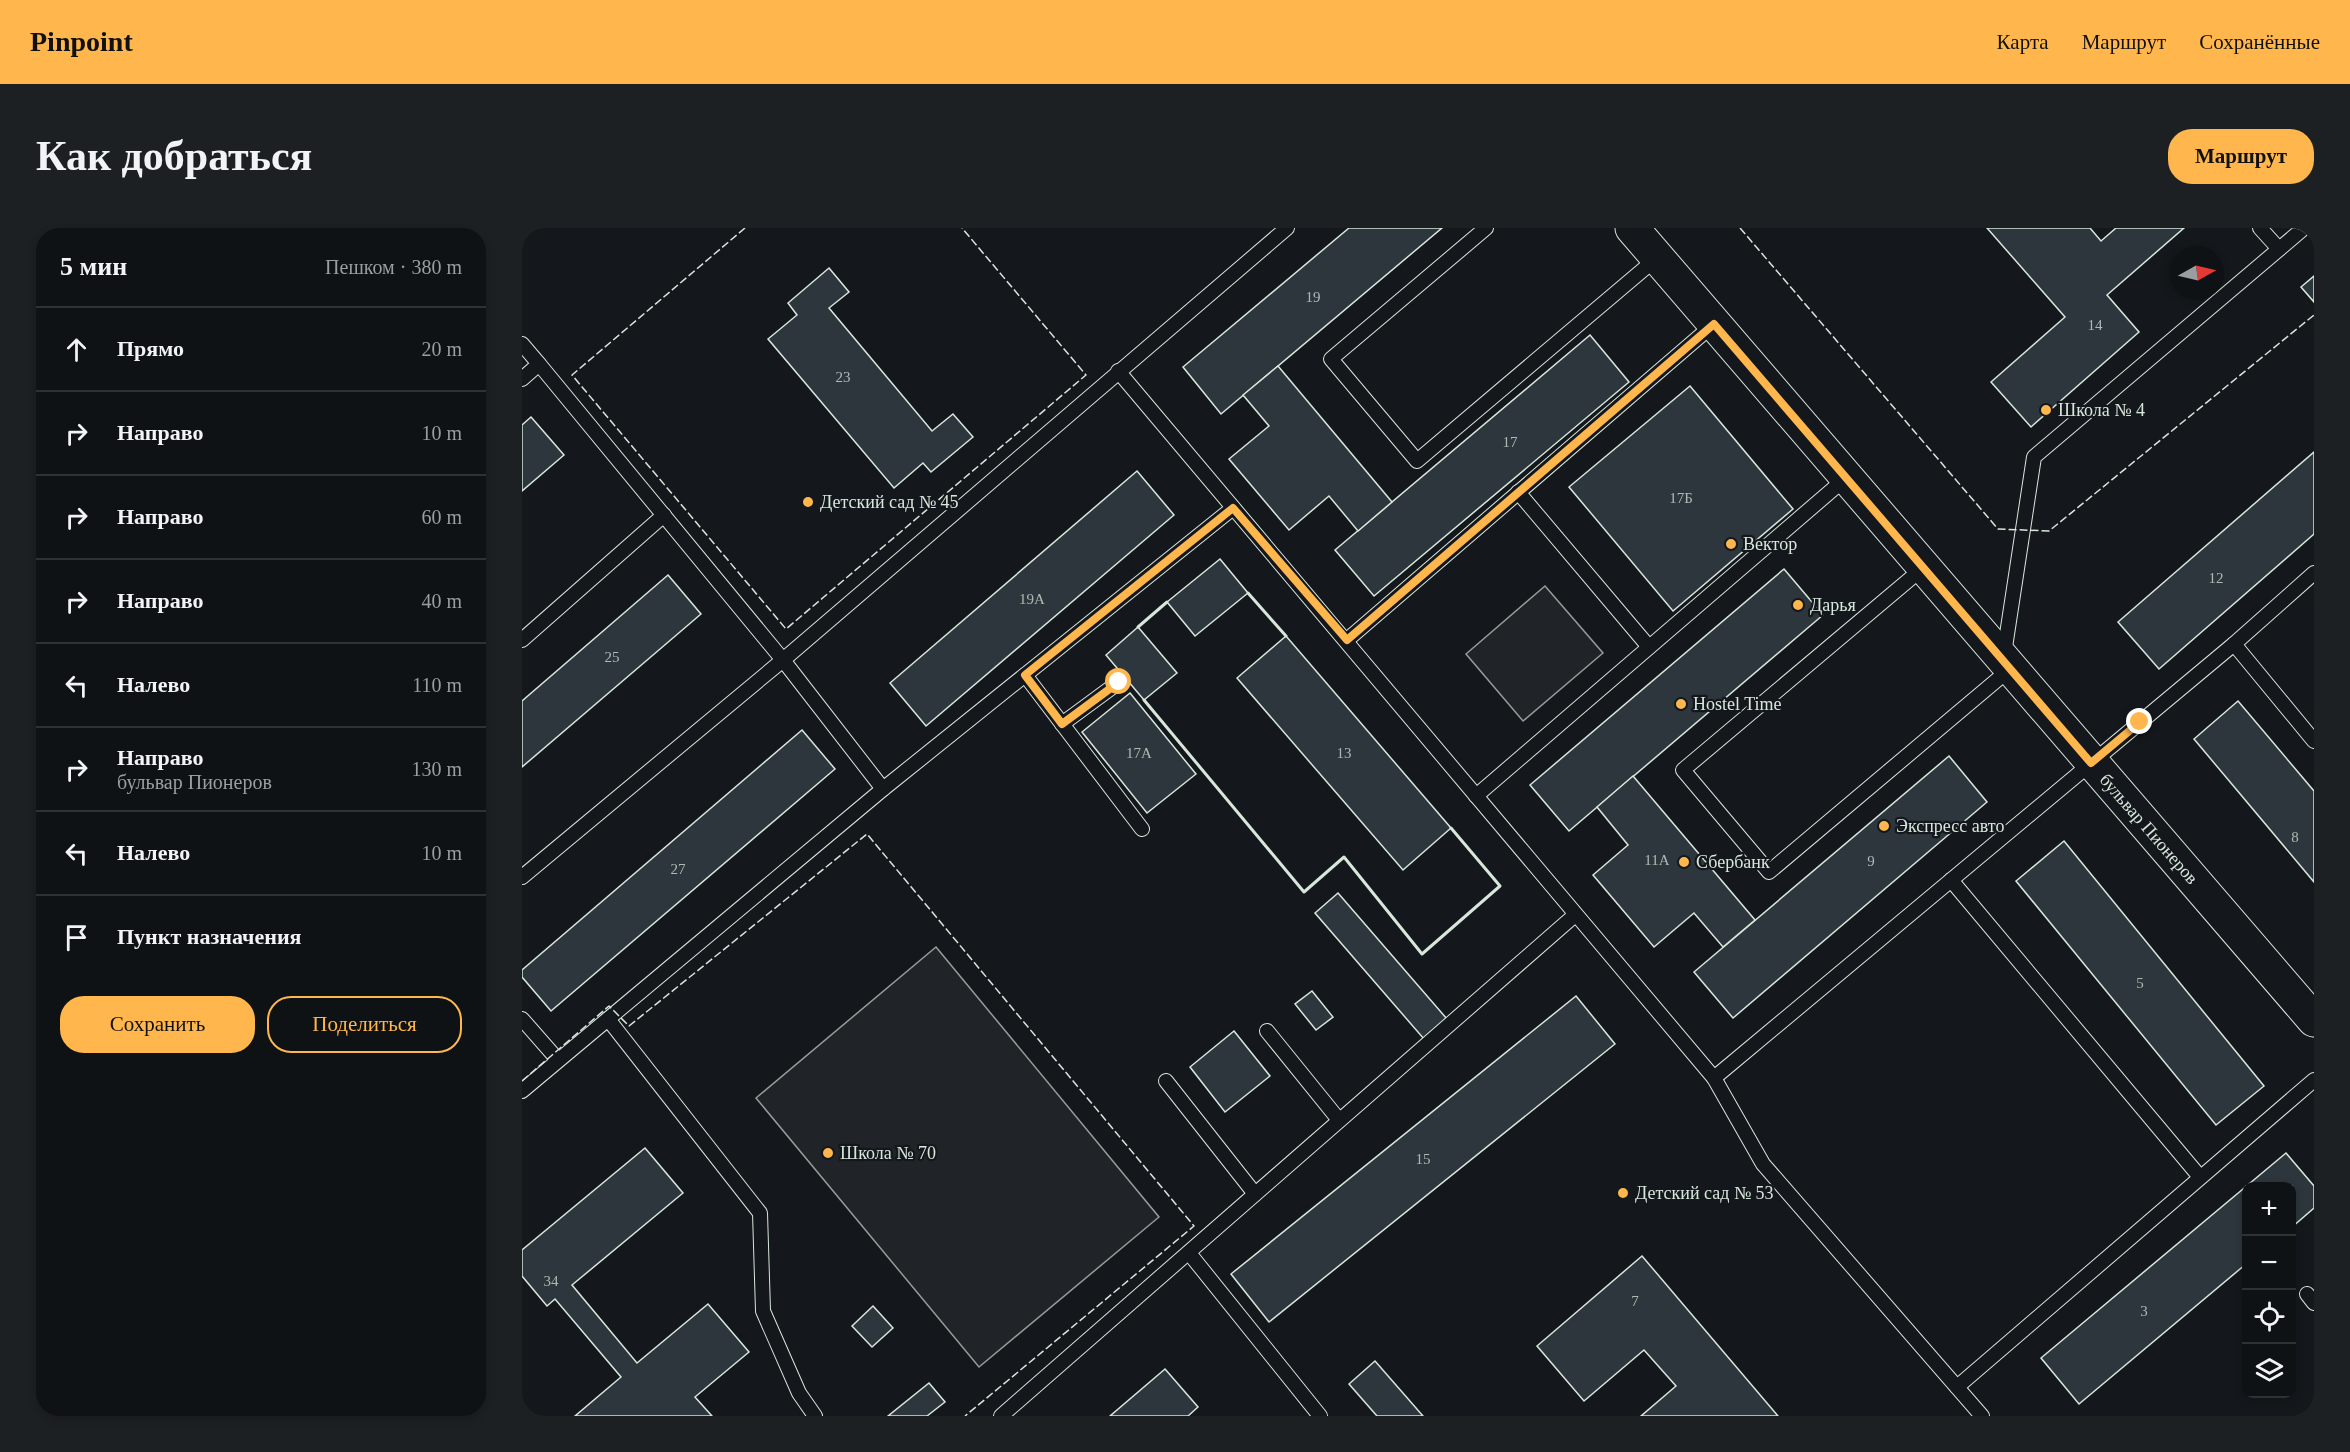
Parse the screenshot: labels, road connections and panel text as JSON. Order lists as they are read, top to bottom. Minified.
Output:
{"streets":{"street":["бульвар Пионеров"]},"places":["Школа № 4","Детский сад № 45","Вектор","Дарья","Hostel Time","Экспресс авто","Сбербанк","Школа № 70","Детский сад № 53"],"house_numbers":["19","14","23","17","17Б","12","19А","25","17А","13","8","11А","9","27","5","15","34","7","3"],"north":"right","page":{"header":"Pinpoint","nav":["Карта","Маршрут","Сохранённые"],"buttons":["Маршрут",["Сохранить","Поделиться"]],"title":"Как добраться","heading":["5 мин","Пешком · 380 m"],"list":[["Прямо","20 m"],["Направо","10 m"],["Направо","60 m"],["Направо","40 m"],["Налево","110 m"],["Направо","бульвар Пионеров","130 m"],["Налево","10 m"],"Пункт назначения"],"map_buttons":["+","−"]}}
